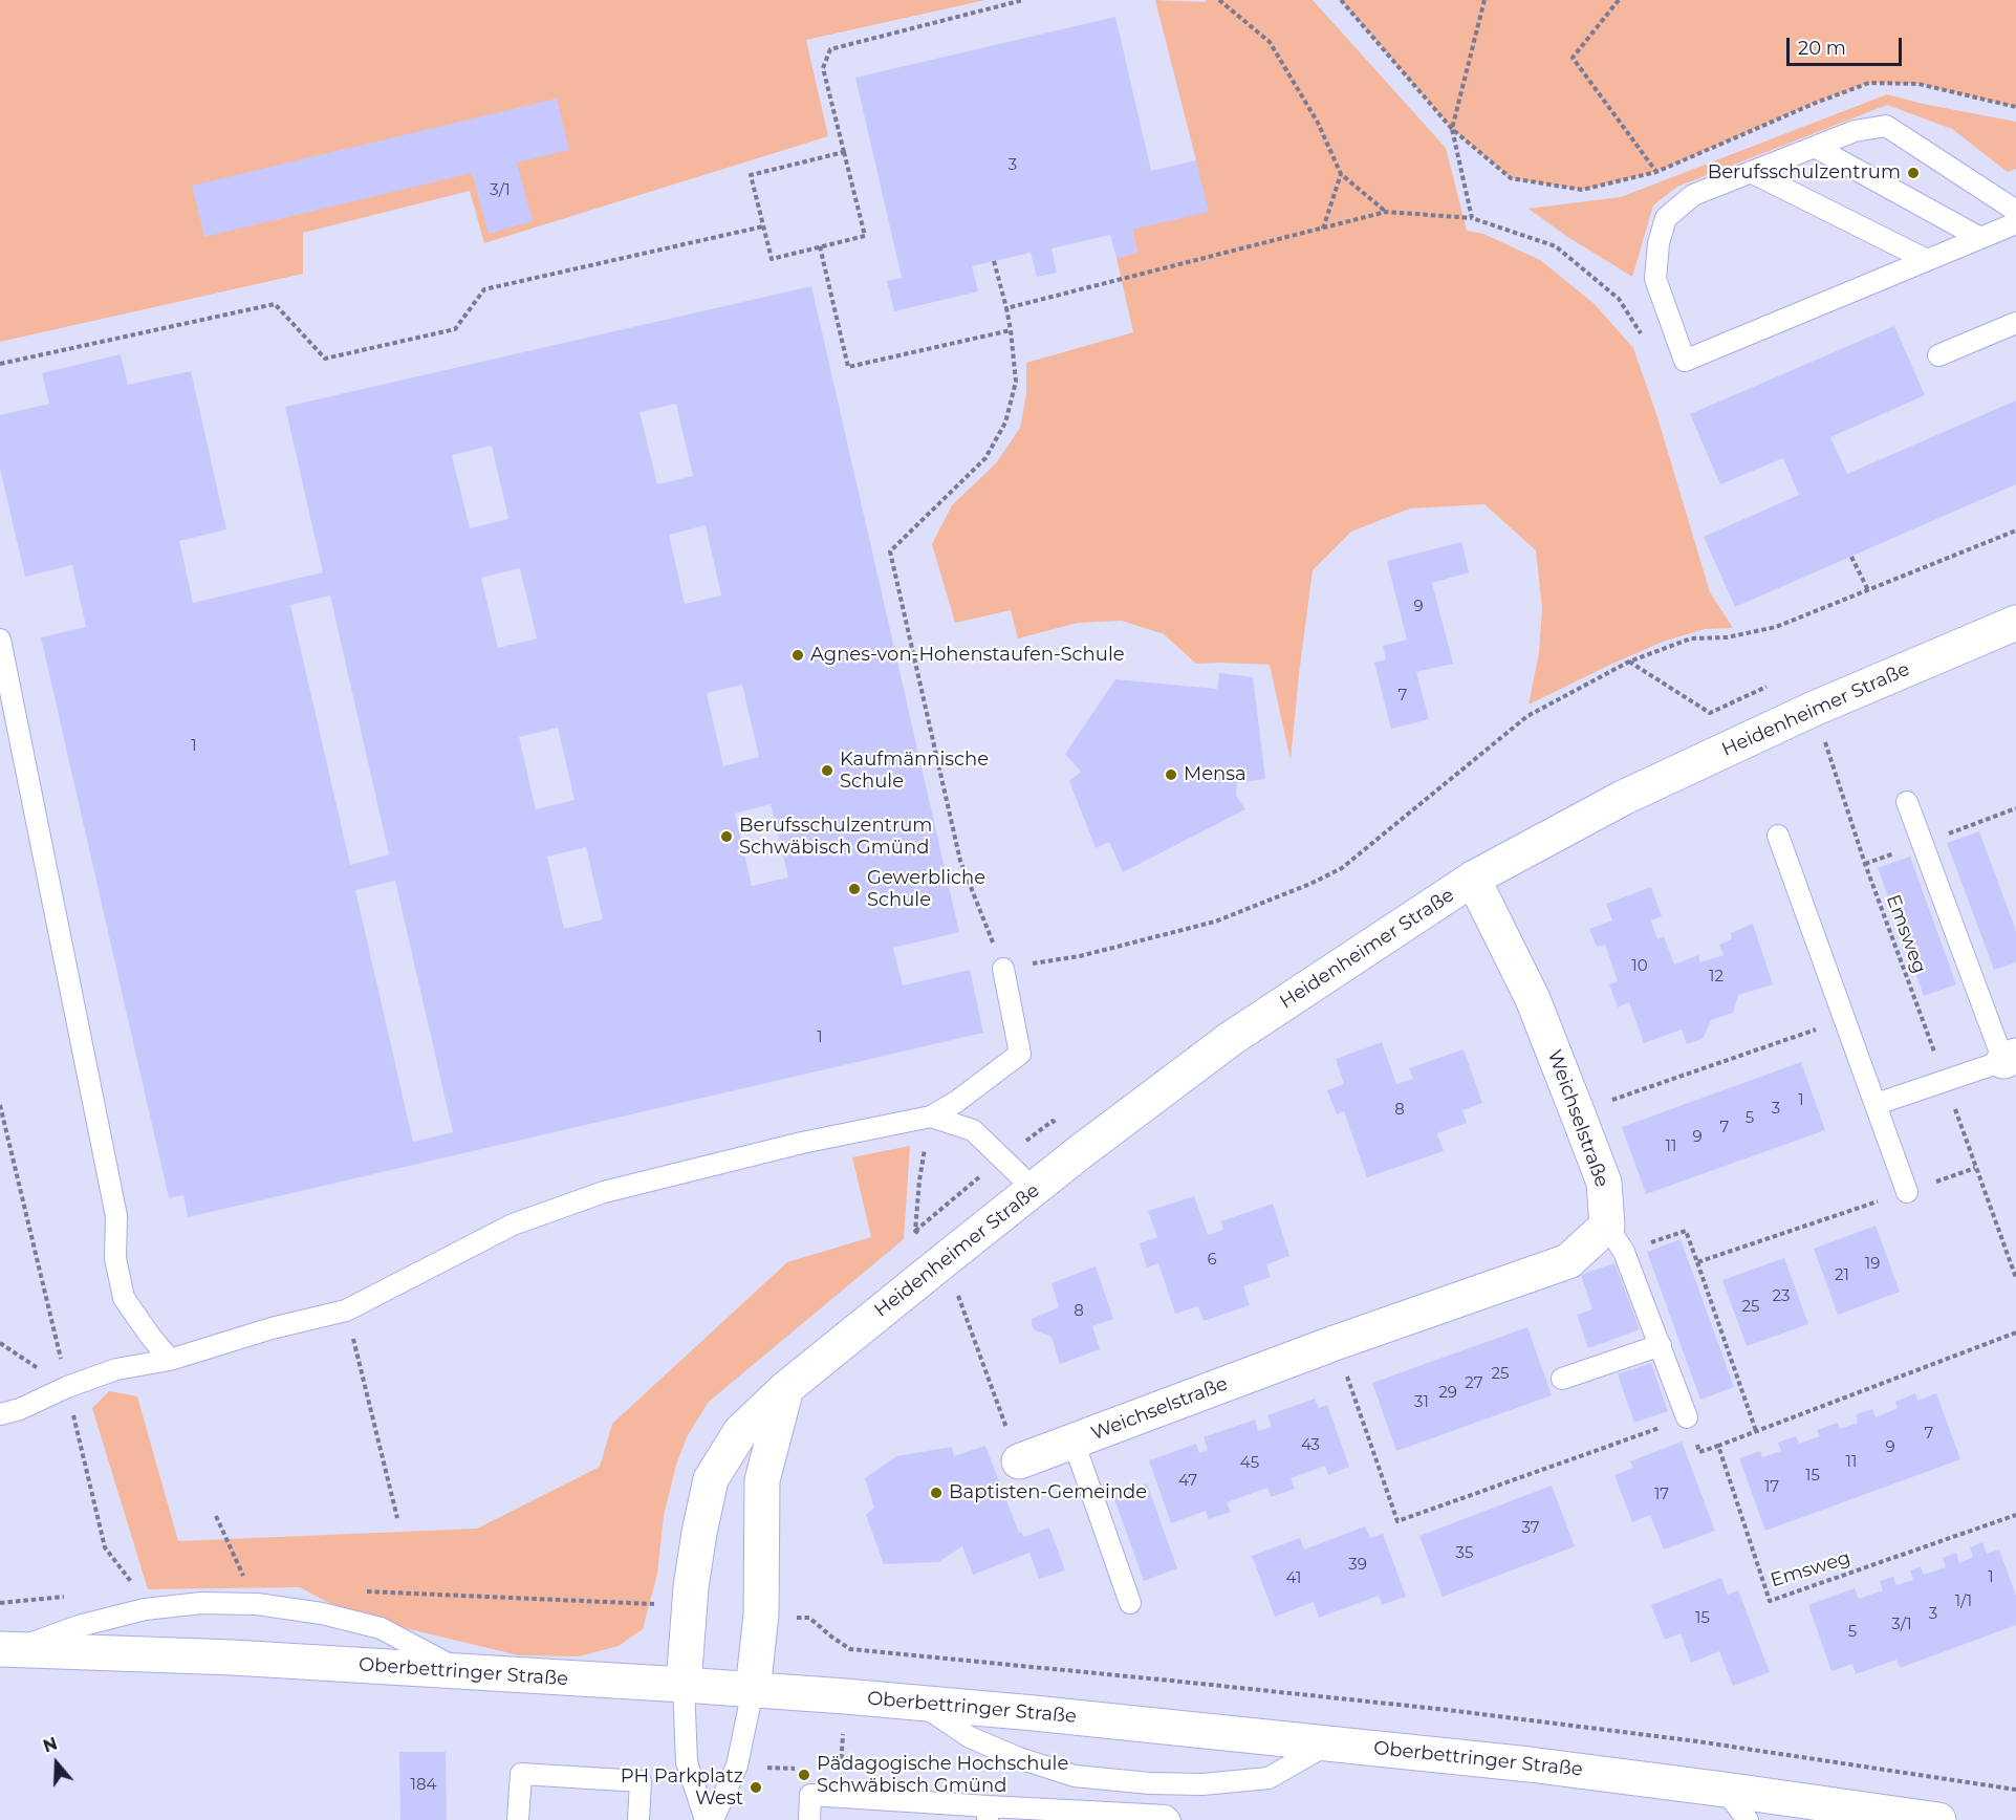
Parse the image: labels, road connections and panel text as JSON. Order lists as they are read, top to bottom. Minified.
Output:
{"streets":{"street":["Heidenheimer Straße","Weichselstraße","Oberbettringer Straße"],"path":["Emsweg"]},"crossings":[["Heidenheimer Straße","Emsweg"],["Heidenheimer Straße","Weichselstraße"],["Heidenheimer Straße","Oberbettringer Straße"]],"places":["Berufsschulzentrum","Agnes-von-Hohenstaufen-Schule","Kaufmännische Schule","Mensa","Berufsschulzentrum Schwäbisch Gmünd","Gewerbliche Schule","Baptisten-Gemeinde","Pädagogische Hochschule Schwäbisch Gmünd","PH Parkplatz West"],"house_numbers":["3","3/1","9","7","1","10","12","1","1","3","8","5","7","9","11","6","19","21","23","25","8","25","27","29","31","7","43","9","11","45","15","47","17","17","37","35","39","1","41","1/1","3","15","3/1","5","184"],"scale_bar":"20 m","north":"top"}
